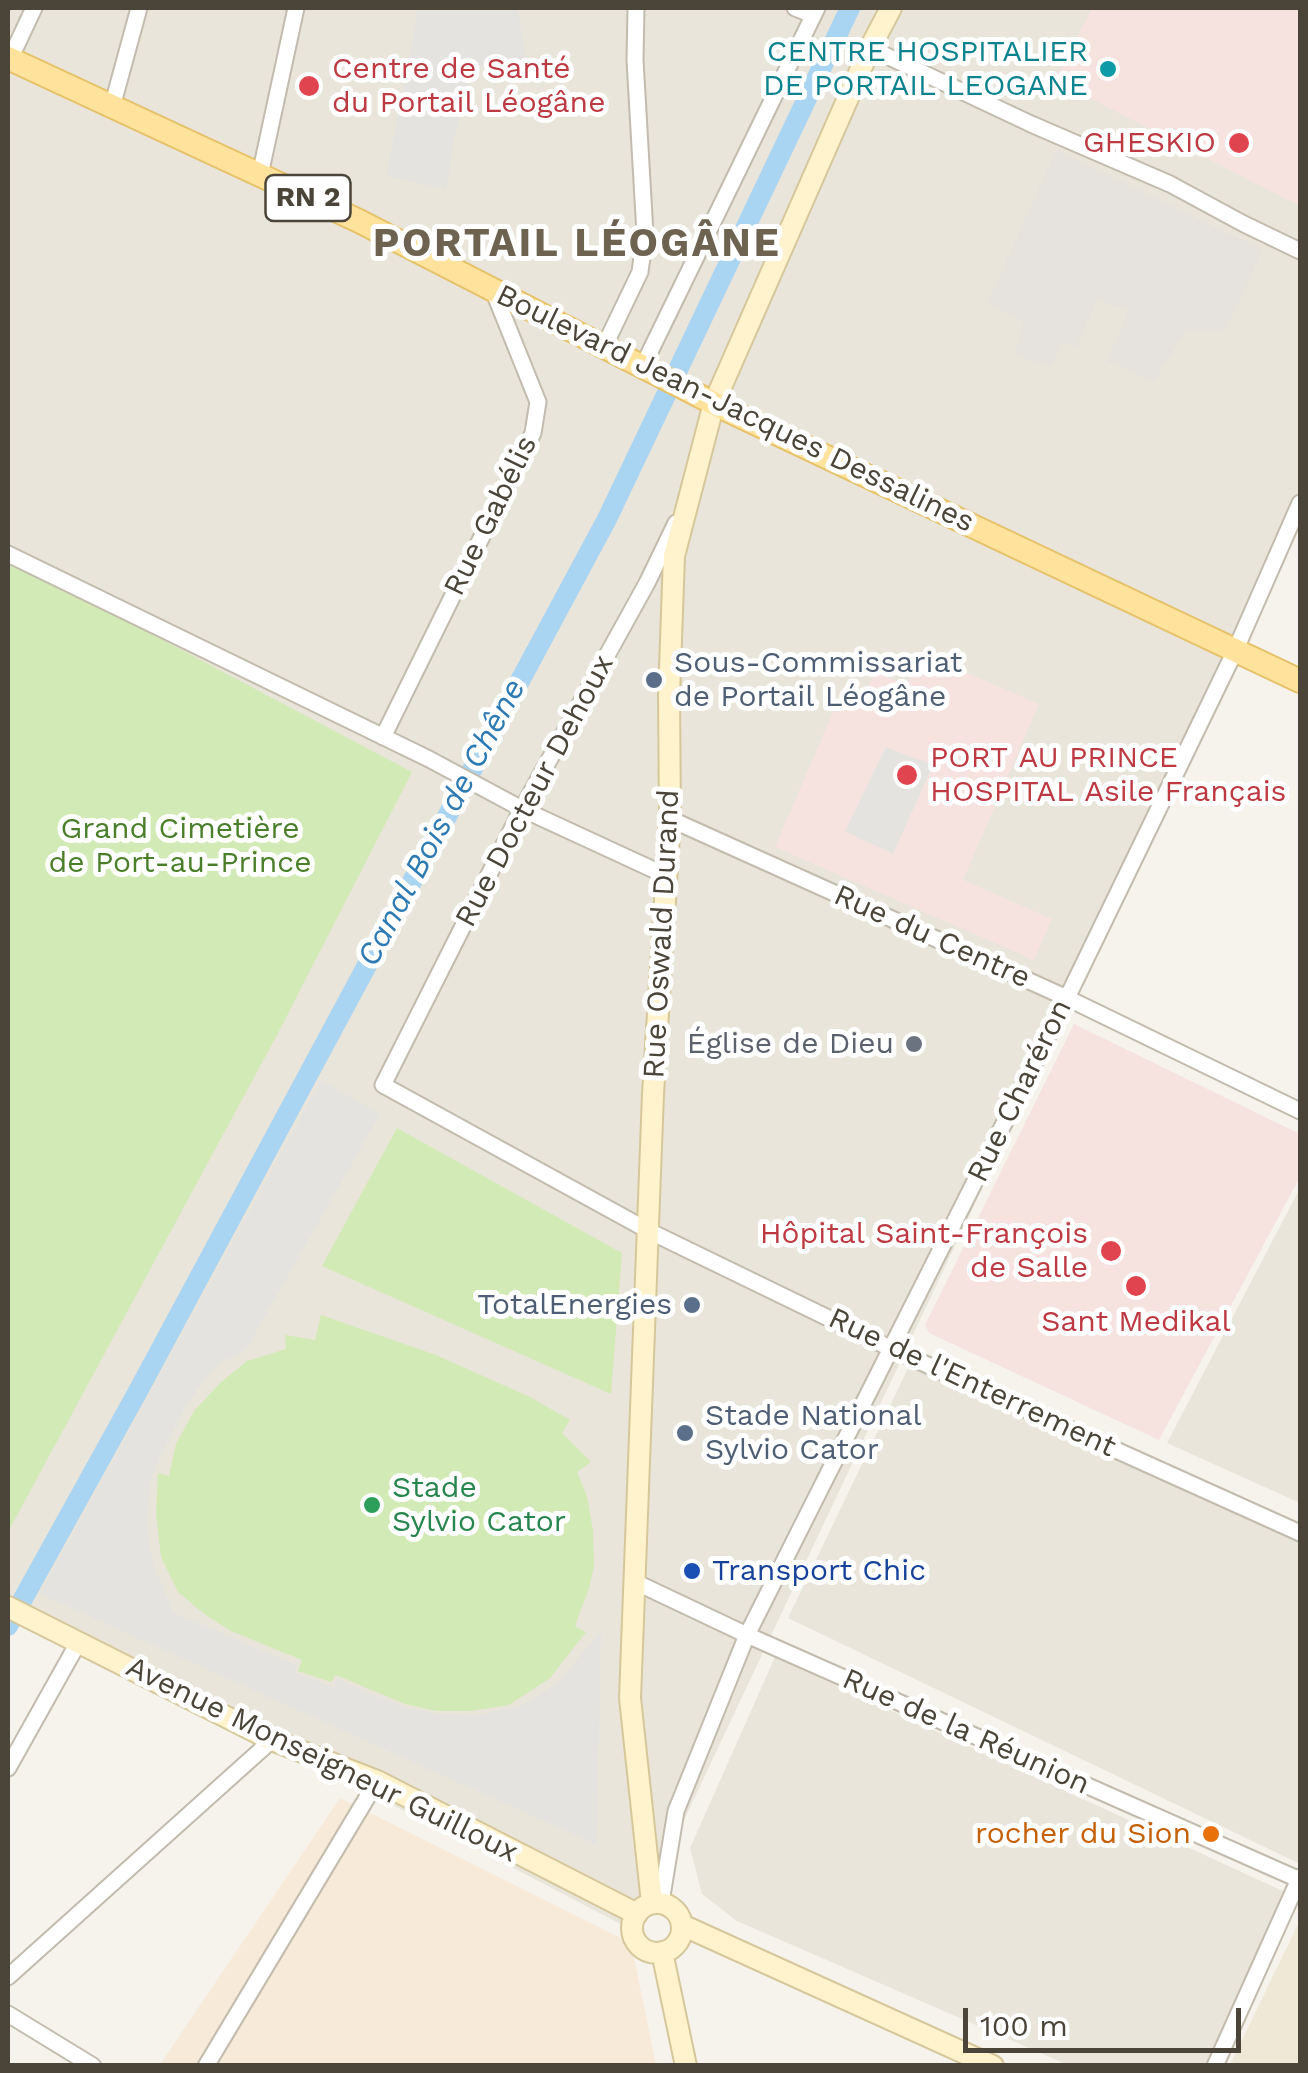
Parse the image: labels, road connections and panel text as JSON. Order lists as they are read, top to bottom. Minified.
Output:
{"streets":{"main road":["RN 2","Boulevard Jean-Jacques Dessalines","Rue Oswald Durand","Avenue Monseigneur Guilloux"],"street":["Rue Gabélis","Rue Docteur Dehoux","Rue du Centre","Rue Charéron","Rue de l'Enterrement","Rue de la Réunion"]},"crossings":[["Boulevard Jean-Jacques Dessalines","Rue Gabélis"],["Boulevard Jean-Jacques Dessalines","Rue Oswald Durand"],["Boulevard Jean-Jacques Dessalines","Rue Charéron"],["Rue Docteur Dehoux","Rue Oswald Durand"],["Rue Docteur Dehoux","Rue de l'Enterrement"],["Rue Oswald Durand","Rue du Centre"],["Rue Oswald Durand","Rue Charéron"],["Rue Oswald Durand","Rue de l'Enterrement"],["Rue Oswald Durand","Rue de la Réunion"],["Rue Oswald Durand","Avenue Monseigneur Guilloux"],["Rue du Centre","Rue Charéron"],["Rue Charéron","Rue de l'Enterrement"],["Rue Charéron","Rue de la Réunion"],["Rue Charéron","Avenue Monseigneur Guilloux"]],"districts":["PORTAIL LÉOGÂNE"],"water":["Canal Bois de Chêne"],"parks":["Grand Cimetière de Port-au-Prince"],"places":["CENTRE HOSPITALIER DE PORTAIL LEOGANE","Centre de Santé du Portail Léogâne","GHESKIO","Sous-Commissariat de Portail Léogâne","PORT AU PRINCE HOSPITAL Asile Français","Église de Dieu","Hôpital Saint-François de Salle","Sant Medikal","TotalEnergies","Stade National Sylvio Cator","Stade Sylvio Cator","Transport Chic","rocher du Sion"],"scale_bar":"100 m"}
